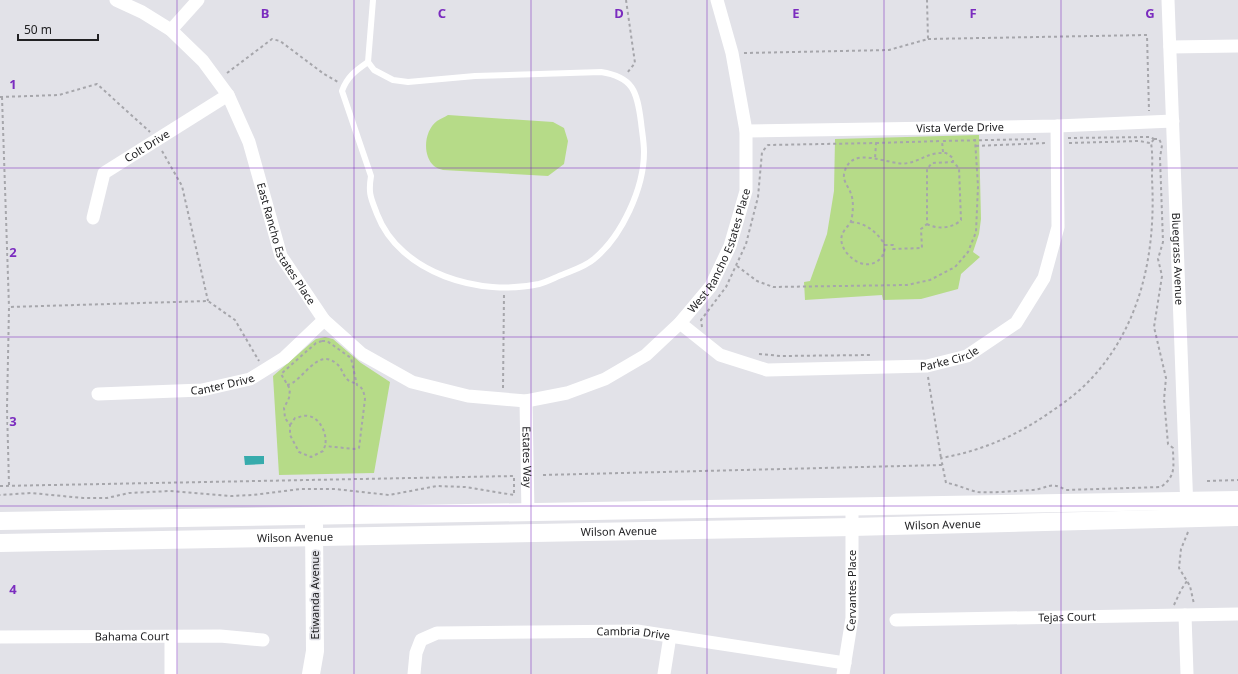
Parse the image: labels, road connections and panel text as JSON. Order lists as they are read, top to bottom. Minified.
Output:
{"streets":{"main road":["Wilson Avenue","Etiwanda Avenue"],"street":["Vista Verde Drive","Colt Drive","East Rancho Estates Place","West Rancho Estates Place","Bluegrass Avenue","Parke Circle","Canter Drive","Estates Way","Cervantes Place","Tejas Court","Cambria Drive","Bahama Court"]},"crossings":[["Vista Verde Drive","West Rancho Estates Place"],["Vista Verde Drive","Bluegrass Avenue"],["Vista Verde Drive","Parke Circle"],["Colt Drive","East Rancho Estates Place"],["East Rancho Estates Place","West Rancho Estates Place"],["East Rancho Estates Place","Canter Drive"],["East Rancho Estates Place","Estates Way"],["West Rancho Estates Place","Parke Circle"],["West Rancho Estates Place","Estates Way"],["Bluegrass Avenue","Wilson Avenue"],["Estates Way","Wilson Avenue"],["Wilson Avenue","Cervantes Place"],["Wilson Avenue","Etiwanda Avenue"],["Cervantes Place","Cambria Drive"]],"scale_bar":"50 m","grid":{"columns":["B","C","D","E","F","G"],"rows":["1","2","3","4"]}}
